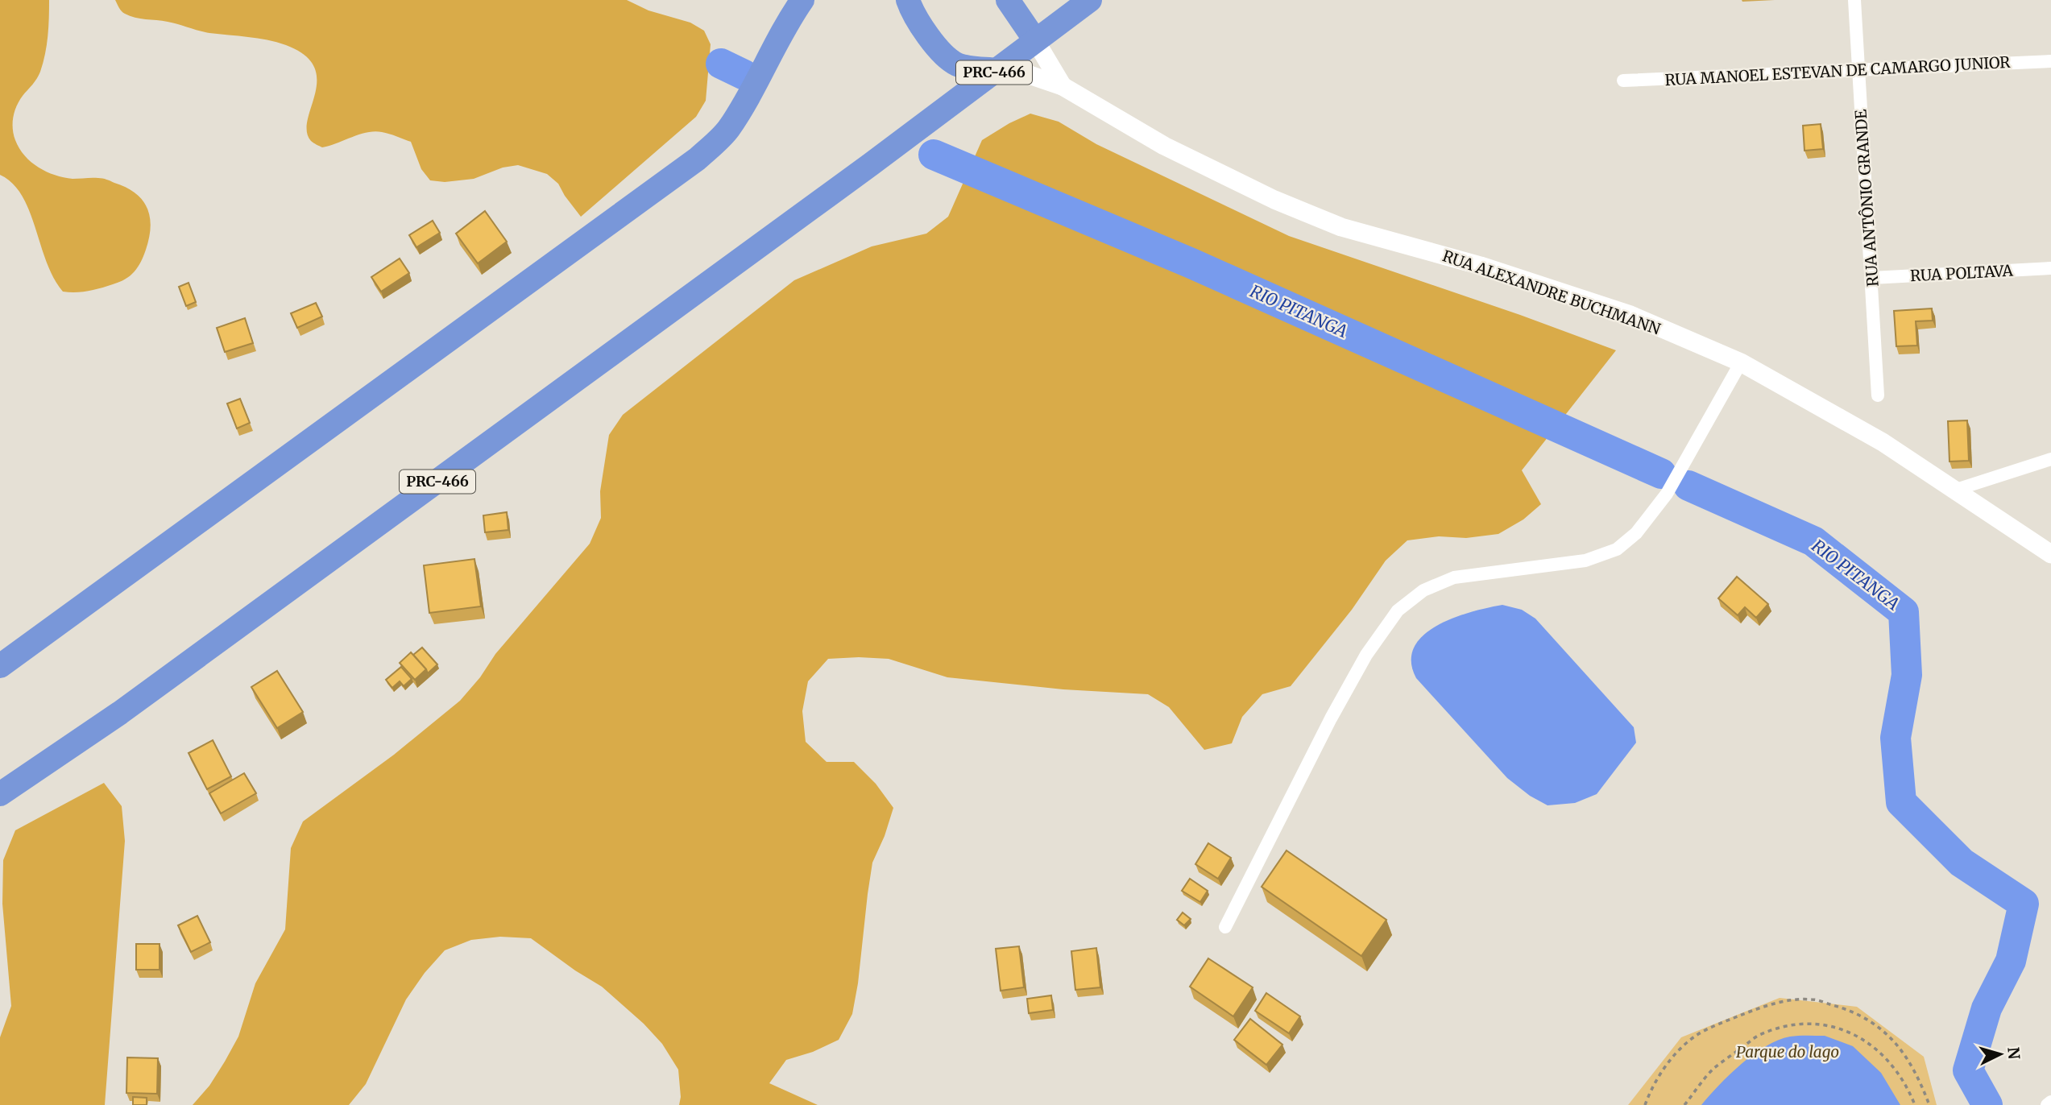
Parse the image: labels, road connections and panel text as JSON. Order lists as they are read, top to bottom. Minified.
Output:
{"streets":{"highway":["PRC-466"],"main road":["RUA ALEXANDRE BUCHMANN"],"street":["RUA MANOEL ESTEVAN DE CAMARGO JUNIOR","RUA ANTÔNIO GRANDE","RUA POLTAVA"]},"crossings":[["RUA MANOEL ESTEVAN DE CAMARGO JUNIOR","RUA ANTÔNIO GRANDE"],["PRC-466","RUA ALEXANDRE BUCHMANN"],["RUA ANTÔNIO GRANDE","RUA POLTAVA"]],"water":["RIO PITANGA"],"parks":["Parque do lago"],"north":"right"}
